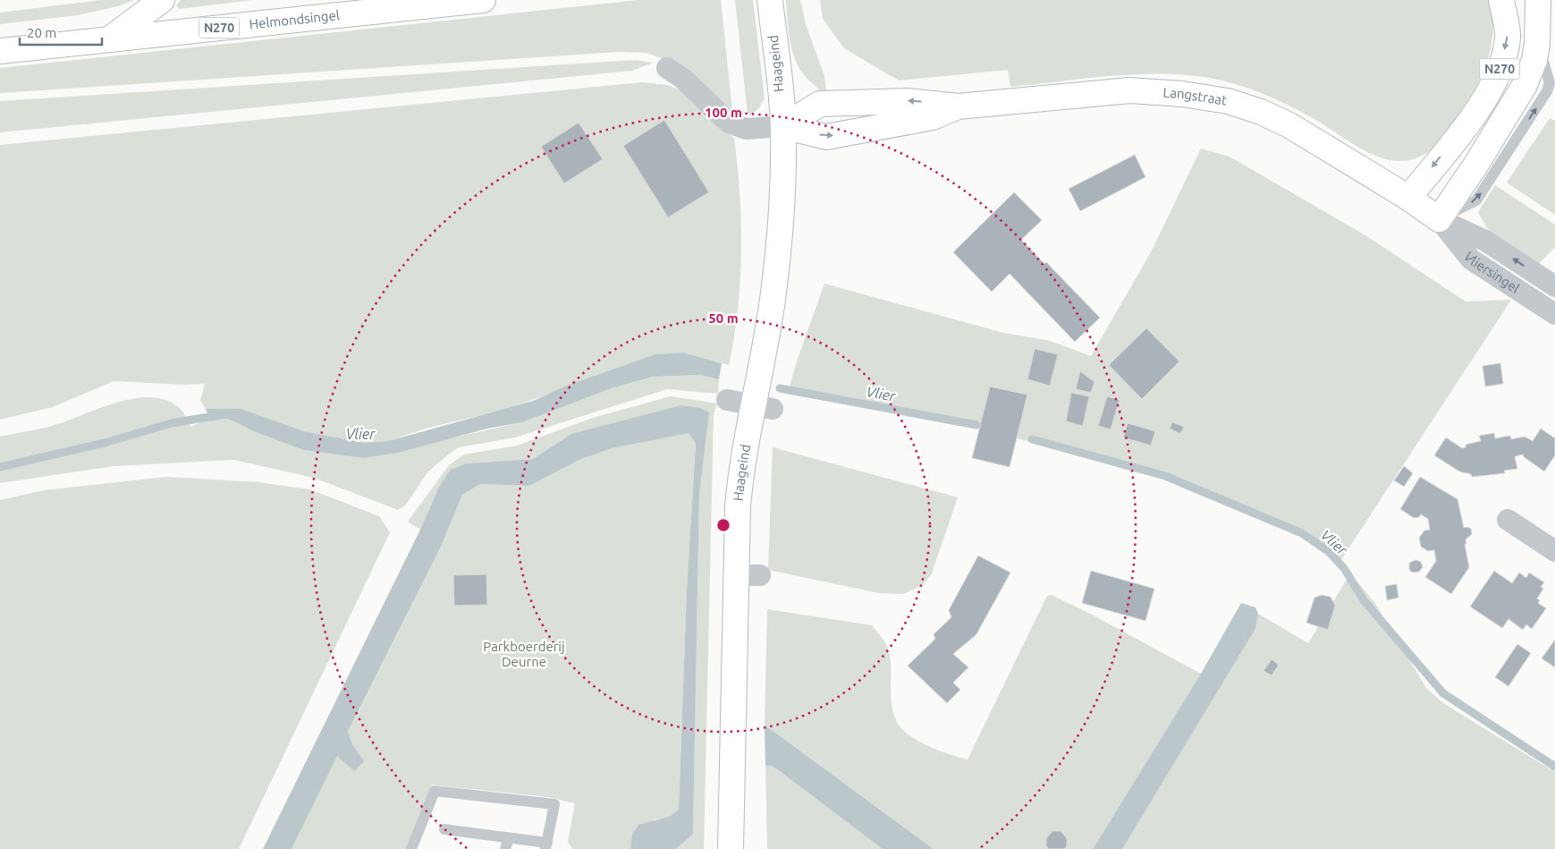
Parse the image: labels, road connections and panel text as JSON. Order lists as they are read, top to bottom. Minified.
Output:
{"streets":{"main road":["Helmondsingel","N270","Haageind","Langstraat","Vliersingel"]},"crossings":[["Helmondsingel","N270"],["N270","Langstraat"],["N270","Vliersingel"],["Haageind","Langstraat"],["Langstraat","Vliersingel"]],"one_way":["Vliersingel"],"water":["Vlier"],"parks":["Parkboerderij Deurne"],"scale_bar":"20 m","rings":["100 m","50 m"]}
